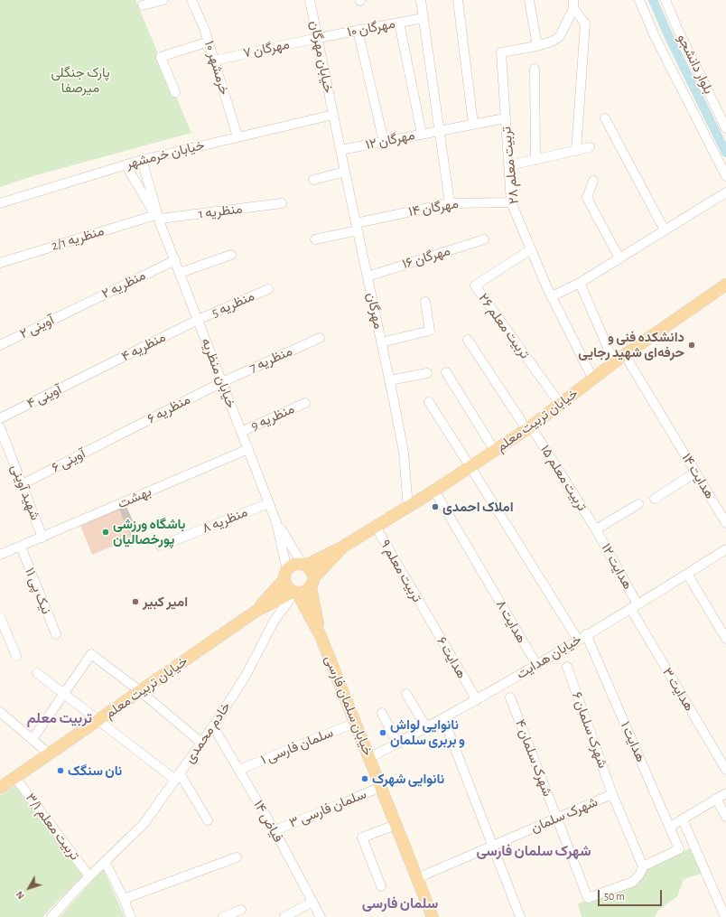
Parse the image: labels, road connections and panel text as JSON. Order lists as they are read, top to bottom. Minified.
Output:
{"streets":{"main road":["خیابان تربیت معلم","خیابان سلمان فارسی"],"street":["مهرگان ۱۰","مهرگان ۷","خیابان مهرگان","بلوار دانشجو","خرمشهر ۱۰","مهرگان ۱۲","خیابان خرمشهر","تربیت معلم ۲۸","مهرگان ۱۴","منظریه 1","منظریه 2/1","مهرگان ۱۶","منظریه ۲","منظریه 5","مهرگان","تربیت معلم ۲۶","آوینی ۲","منظریه ۴","منظریه 7","خیابان منظریه","آوینی ۴","منظریه ۶","منظریه 9","آوینی ۶","هدایت ۱۴","تربیت معلم ۱۵","شهید آوینی","بهشت","منظریه ۸","هدایت ۱۲","تربیت معلم ۹","نیک پی ۱۱","هدایت ۸","خیابان هدایت","هدایت ۶","هدایت ۳","شهرک سلمان ۶","خادم محمدی","هدایت ۱","سلمان فارسی ۱","شهرک سلمان ۴","سلمان فارسی ۳","شهرک سلمان","فیاض ۱۴","تربیت معلم ۳/۱"]},"crossings":[["مهرگان ۱۰","مهرگان ۷"],["مهرگان ۱۰","خیابان مهرگان"],["مهرگان ۷","خیابان مهرگان"],["مهرگان ۷","خرمشهر ۱۰"],["خیابان مهرگان","خیابان خرمشهر"],["خیابان مهرگان","مهرگان"],["خرمشهر ۱۰","خیابان خرمشهر"],["مهرگان ۱۲","تربیت معلم ۲۸"],["مهرگان ۱۲","مهرگان"],["خیابان خرمشهر","مهرگان"],["تربیت معلم ۲۸","مهرگان ۱۴"],["تربیت معلم ۲۸","تربیت معلم ۲۶"],["تربیت معلم ۲۸","خیابان تربیت معلم"],["مهرگان ۱۴","مهرگان"],["منظریه 1","منظریه 2/1"],["منظریه 1","خیابان منظریه"],["منظریه 2/1","خیابان منظریه"],["مهرگان ۱۶","مهرگان"],["منظریه ۲","آوینی ۲"],["منظریه ۲","خیابان منظریه"],["منظریه 5","منظریه ۴"],["منظریه 5","خیابان منظریه"],["مهرگان","خیابان تربیت معلم"],["تربیت معلم ۲۶","خیابان تربیت معلم"],["منظریه ۴","خیابان منظریه"],["منظریه ۴","آوینی ۴"],["منظریه 7","خیابان منظریه"],["منظریه 7","منظریه ۶"],["خیابان منظریه","منظریه ۶"],["خیابان منظریه","منظریه 9"],["خیابان منظریه","بهشت"],["خیابان منظریه","منظریه ۸"],["منظریه ۶","آوینی ۶"],["خیابان تربیت معلم","هدایت ۱۴"],["خیابان تربیت معلم","تربیت معلم ۱۵"],["خیابان تربیت معلم","تربیت معلم ۹"],["خیابان تربیت معلم","هدایت ۸"],["خیابان تربیت معلم","تربیت معلم ۳/۱"],["آوینی ۶","شهید آوینی"],["تربیت معلم ۱۵","هدایت ۱۲"],["شهید آوینی","بهشت"],["بهشت","نیک پی ۱۱"],["هدایت ۱۲","خیابان هدایت"],["هدایت ۱۲","هدایت ۳"],["تربیت معلم ۹","هدایت ۶"],["هدایت ۸","خیابان هدایت"],["خیابان هدایت","هدایت ۶"],["خیابان هدایت","هدایت ۳"],["خیابان هدایت","خیابان سلمان فارسی"],["خیابان هدایت","هدایت ۱"],["خیابان سلمان فارسی","سلمان فارسی ۱"],["خیابان سلمان فارسی","سلمان فارسی ۳"],["خیابان سلمان فارسی","شهرک سلمان"],["شهرک سلمان ۶","هدایت ۱"],["شهرک سلمان ۶","شهرک سلمان ۴"],["شهرک سلمان ۶","شهرک سلمان"],["خادم محمدی","فیاض ۱۴"],["خادم محمدی","تربیت معلم ۳/۱"],["هدایت ۱","شهرک سلمان ۴"],["سلمان فارسی ۱","فیاض ۱۴"],["شهرک سلمان ۴","شهرک سلمان"],["سلمان فارسی ۳","فیاض ۱۴"]],"districts":["تربیت معلم","شهرک سلمان فارسی","سلمان فارسی"],"parks":["پارک جنگلی میرصفا"],"places":["دانشکده فنی و حرفه‌ای شهید رجایی","املاک احمدی","باشگاه ورزشی پورخصالیان","امیر کبیر","نانوایی لواش و بربری سلمان","نان سنگک","نانوایی شهرک"],"scale_bar":"50 m","north":"bottom left"}
